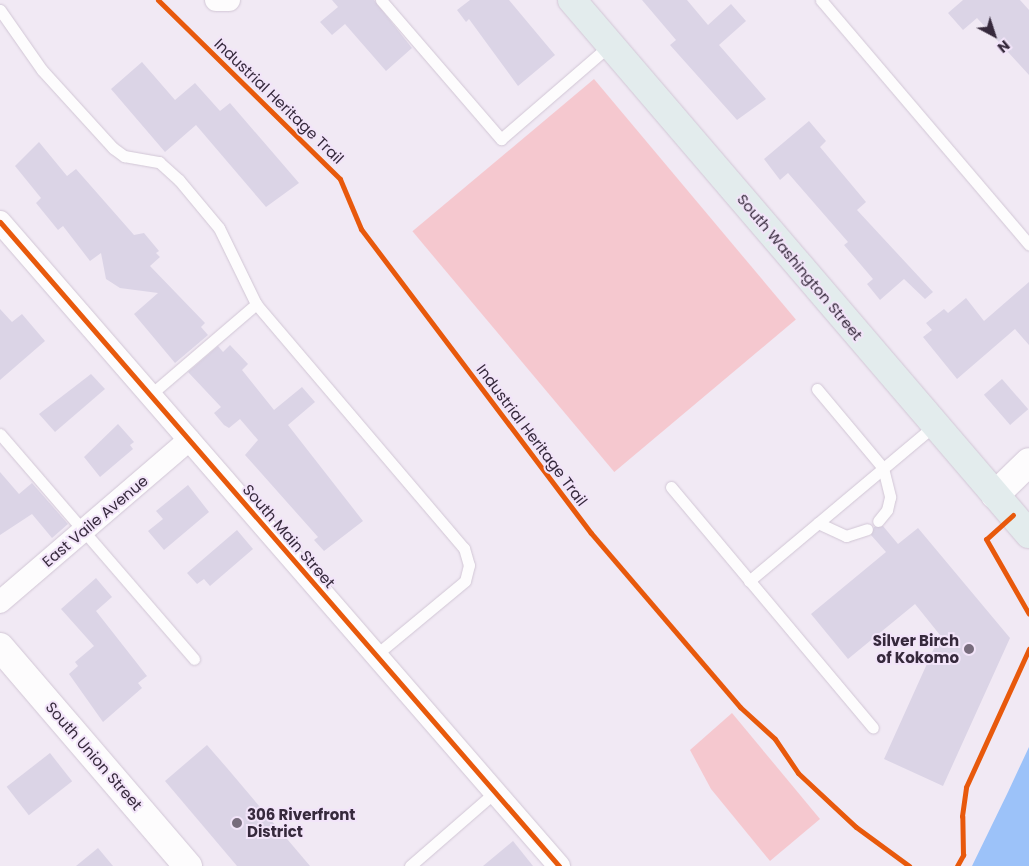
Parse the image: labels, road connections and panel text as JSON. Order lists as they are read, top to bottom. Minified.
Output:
{"streets":{"main road":["South Washington Street"],"street":["East Vaile Avenue","South Main Street","South Union Street"],"cycle path":["Industrial Heritage Trail"]},"crossings":[["East Vaile Avenue","South Main Street"]],"places":["Silver Birch of Kokomo","306 Riverfront District"],"north":"bottom right"}
